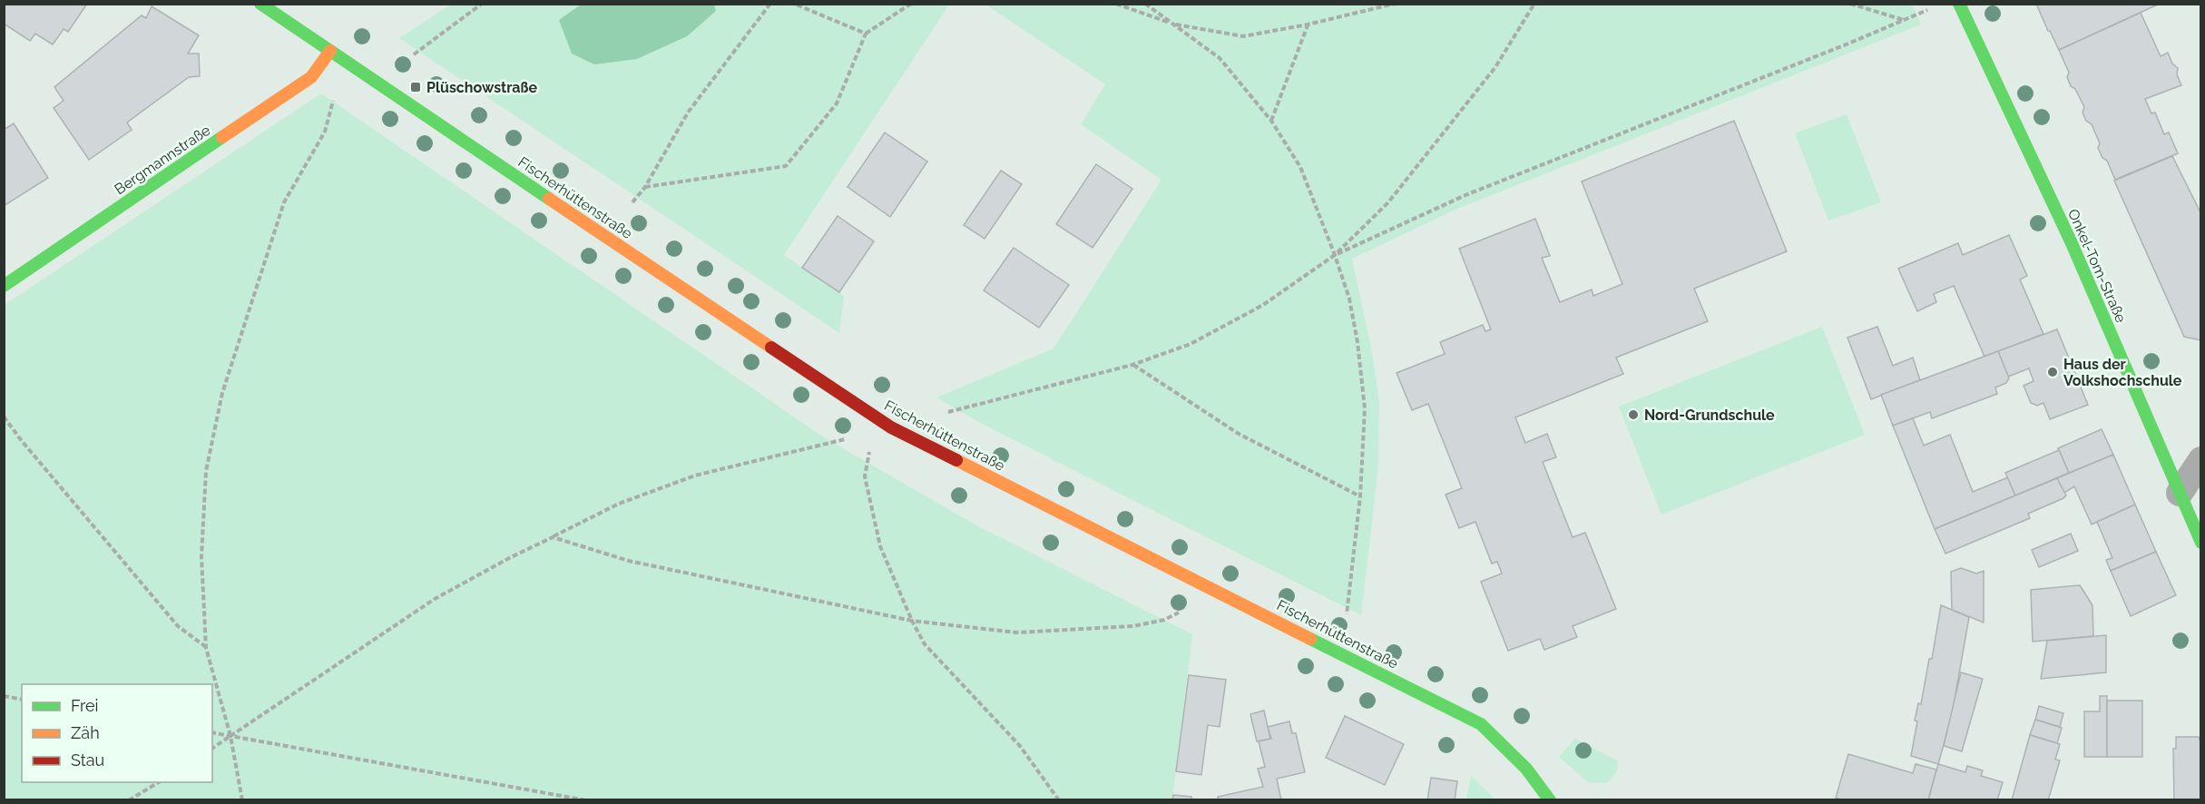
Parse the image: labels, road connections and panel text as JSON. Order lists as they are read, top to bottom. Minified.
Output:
{"streets":{"street":["Bergmannstraße","Fischerhüttenstraße","Onkel-Tom-Straße"]},"crossings":[["Bergmannstraße","Fischerhüttenstraße"]],"places":{"transit":["Plüschowstraße"],"other":["Haus der Volkshochschule","Nord-Grundschule"]},"legend":["Frei","Zäh","Stau"]}
